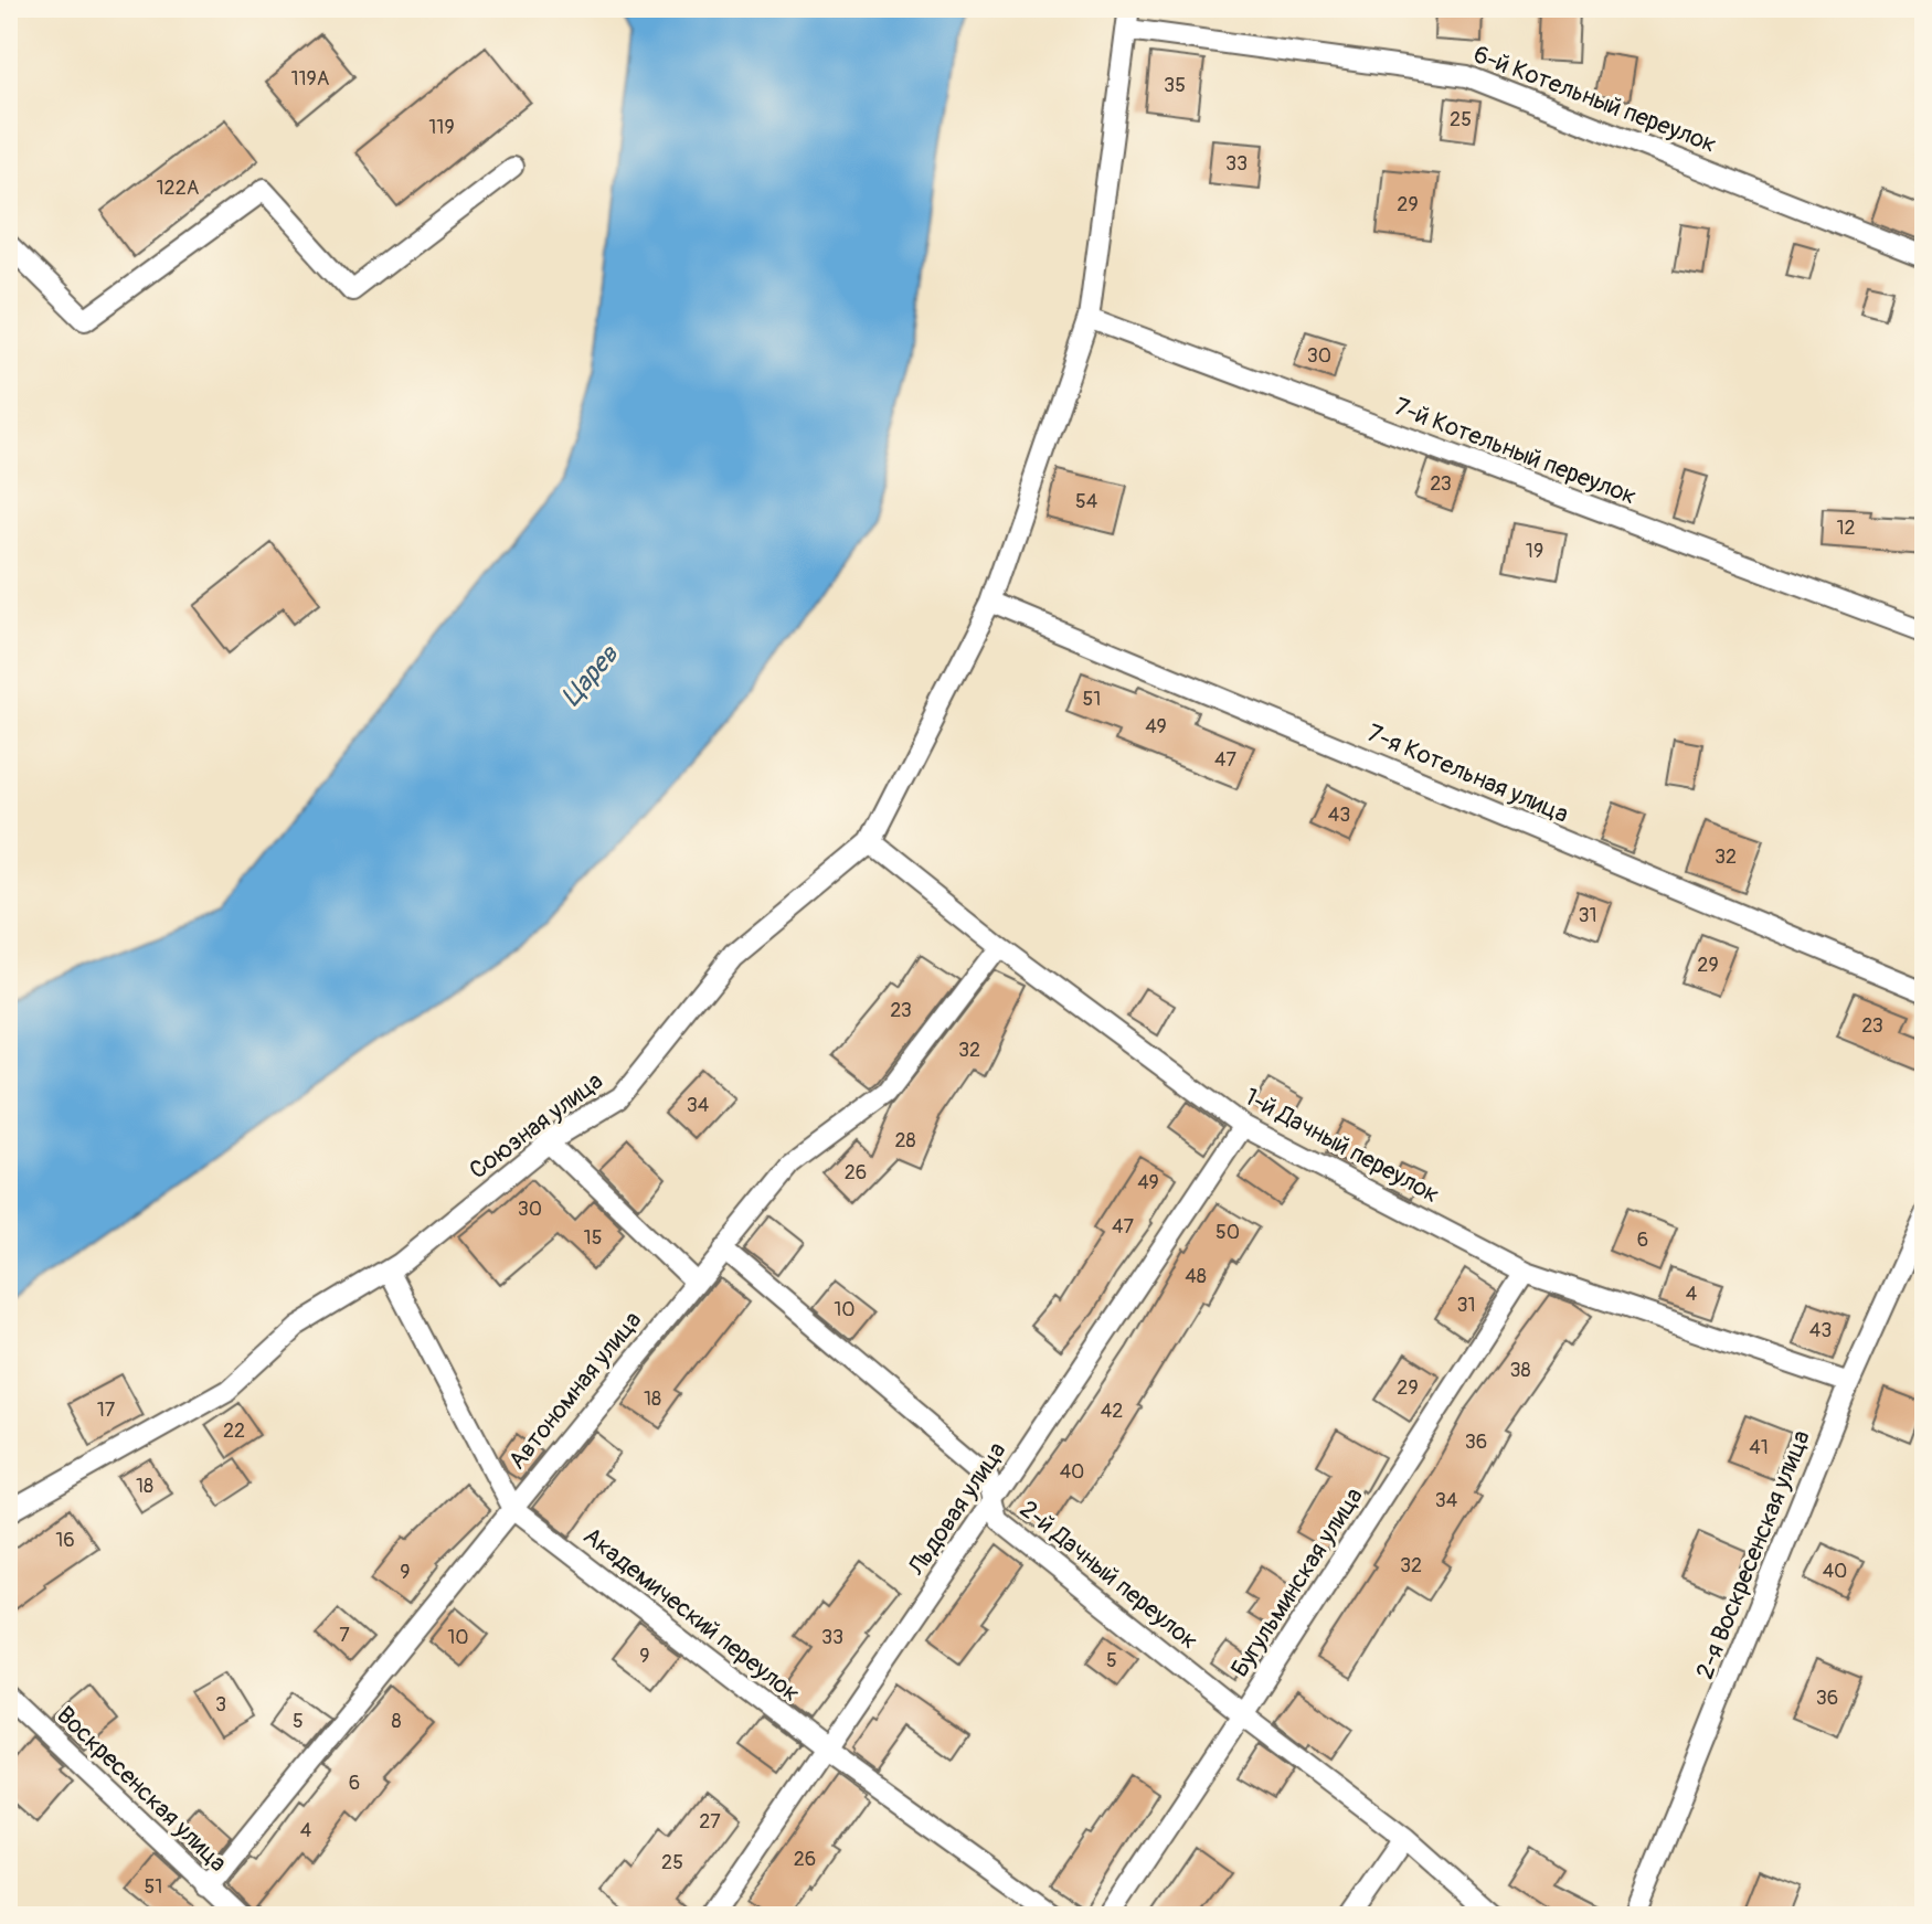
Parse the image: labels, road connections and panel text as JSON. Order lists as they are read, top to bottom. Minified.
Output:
{"streets":{"street":["6-й Котельный переулок","7-й Котельный переулок","7-я Котельная улица","Союзная улица","1-й Дачный переулок","Автономная улица","Льдовая улица","2-я Воскресенская улица","2-й Дачный переулок","Бугульминская улица","Академический переулок","Воскресенская улица"]},"crossings":[["6-й Котельный переулок","Союзная улица"],["7-й Котельный переулок","Союзная улица"],["7-я Котельная улица","Союзная улица"],["Союзная улица","1-й Дачный переулок"],["Союзная улица","Академический переулок"],["1-й Дачный переулок","Автономная улица"],["1-й Дачный переулок","Льдовая улица"],["1-й Дачный переулок","2-я Воскресенская улица"],["1-й Дачный переулок","Бугульминская улица"],["Автономная улица","2-й Дачный переулок"],["Автономная улица","Академический переулок"],["Автономная улица","Воскресенская улица"],["Льдовая улица","2-й Дачный переулок"],["Льдовая улица","Академический переулок"],["2-й Дачный переулок","Бугульминская улица"]],"water":["Царев"],"house_numbers":["119А","35","25","119","33","122А","29","30","23","54","12","19","51","49","47","43","32","31","29","23","23","32","34","28","26","49","30","47","50","15","6","48","4","31","10","43","38","29","18","17","42","22","36","41","40","18","34","16","32","40","9","7","10","33","9","5","36","3","5","8","6","27","4","26","25","51"]}
